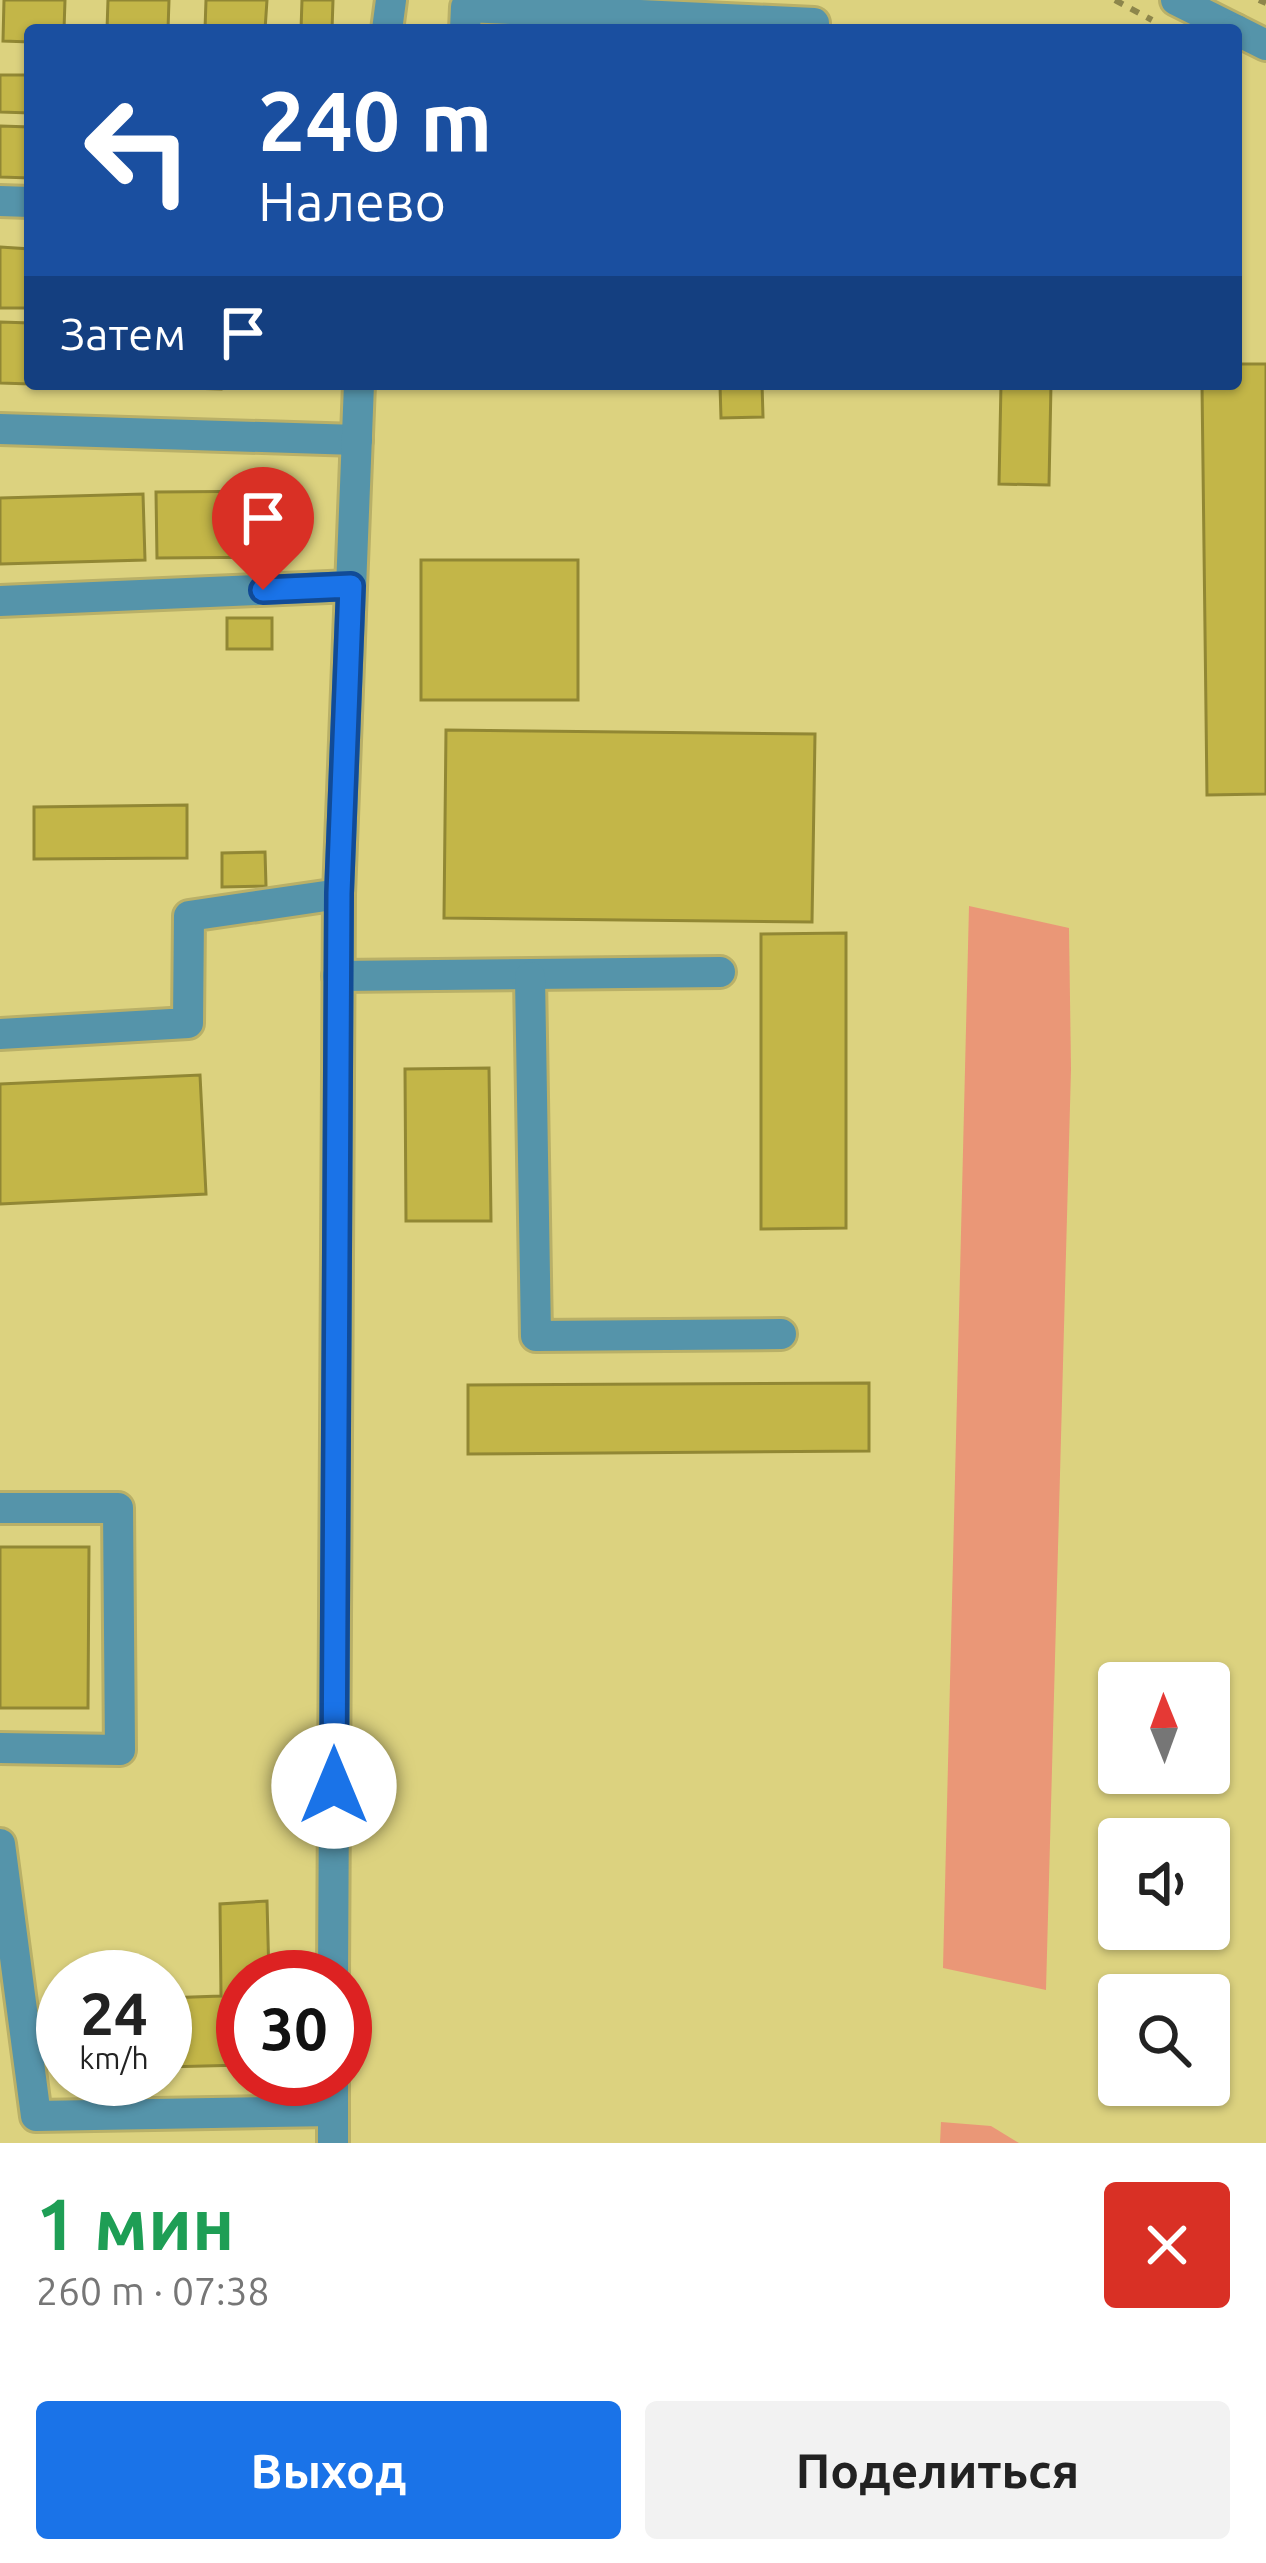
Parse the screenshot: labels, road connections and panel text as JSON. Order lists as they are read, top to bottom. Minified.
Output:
{"north":"top","page":{"turn":["240 m","Налево"],"then":"Затем","speed":"24 km/h","limit":"30","heading":["1 мин","260 m · 07:38"],"buttons":["Выход","Поделиться"]}}
